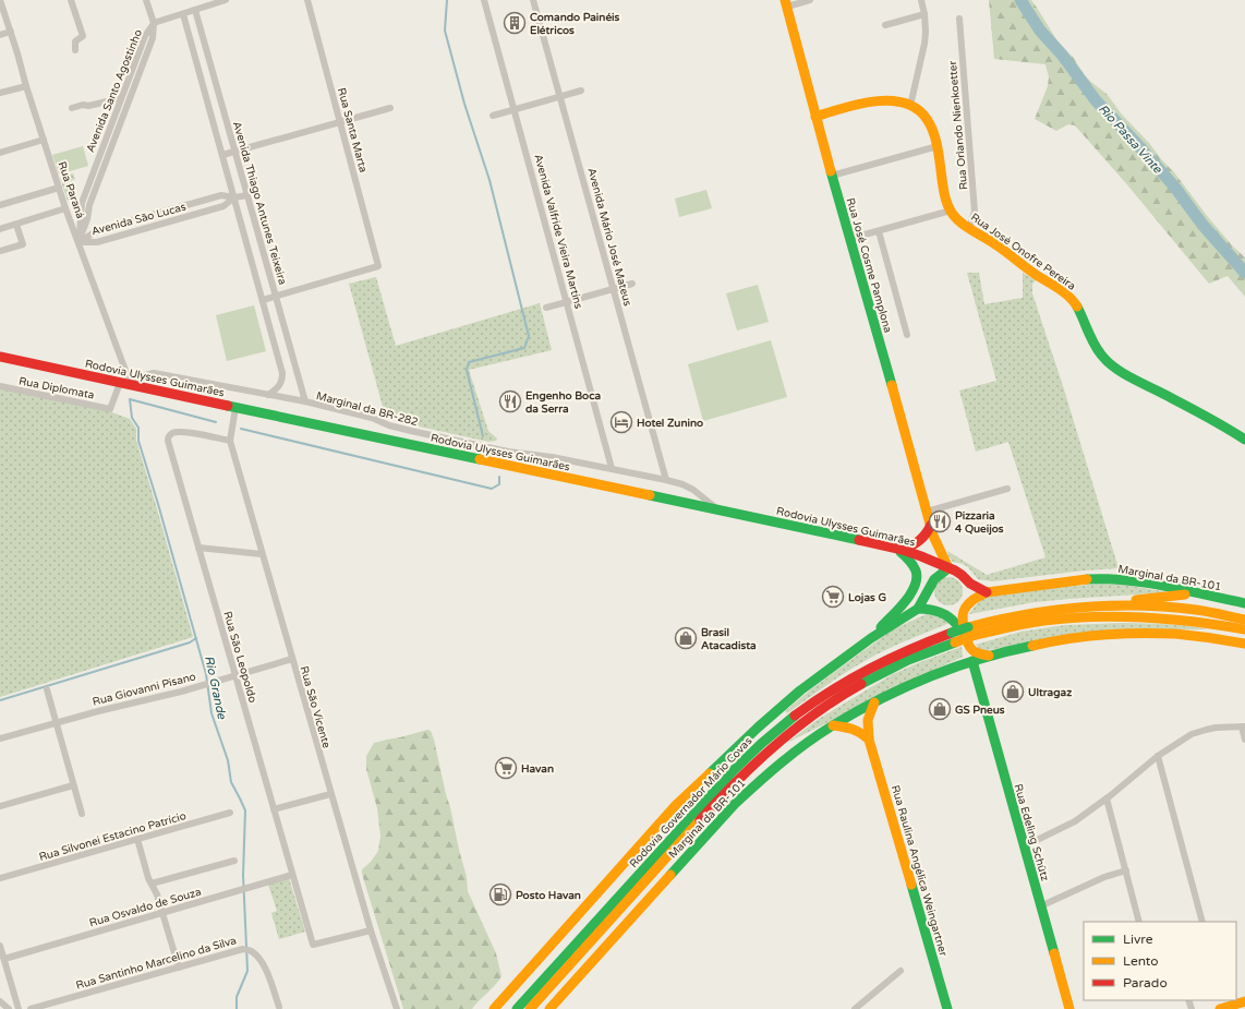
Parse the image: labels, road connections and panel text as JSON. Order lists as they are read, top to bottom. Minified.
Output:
{"streets":{"main road":["Rua José Onofre Pereira","Rua José Cosme Pamplona","Rodovia Ulysses Guimarães","Marginal da BR-101","Rodovia Governador Mário Covas","Rua Edeling Schütz","Rua Raulina Angélica Weingartner"],"street":["Avenida Santo Agostinho","Rua Orlando Nienkoetter","Rua Santa Marta","Rua Paraná","Avenida Thiago Antunes Teixeira","Avenida São Lucas","Avenida Valfride Vieira Martins","Avenida Mário José Mateus","Rua Diplomata","Marginal da BR-282","Rua São Leopoldo","Rua Giovanni Pisano","Rua São Vicente","Rua Silvonei Estacino Patrício","Rua Osvaldo de Souza","Rua Santinho Marcelino da Silva"]},"crossings":[["Avenida Santo Agostinho","Rua Paraná"],["Avenida Santo Agostinho","Avenida São Lucas"],["Rua Orlando Nienkoetter","Rua José Onofre Pereira"],["Rua Santa Marta","Avenida Thiago Antunes Teixeira"],["Rua Paraná","Avenida São Lucas"],["Rua Paraná","Rodovia Ulysses Guimarães"],["Rua Paraná","Marginal da BR-282"],["Avenida Thiago Antunes Teixeira","Avenida São Lucas"],["Avenida Thiago Antunes Teixeira","Marginal da BR-282"],["Avenida Valfride Vieira Martins","Marginal da BR-282"],["Avenida Mário José Mateus","Marginal da BR-282"],["Rua José Cosme Pamplona","Rodovia Ulysses Guimarães"],["Rodovia Ulysses Guimarães","Rua Diplomata"],["Rodovia Ulysses Guimarães","Marginal da BR-282"],["Rodovia Ulysses Guimarães","Marginal da BR-101"],["Rodovia Ulysses Guimarães","Rua São Vicente"],["Marginal da BR-101","Rua Edeling Schütz"],["Marginal da BR-101","Rua Raulina Angélica Weingartner"],["Rua São Leopoldo","Rua Giovanni Pisano"],["Rua São Leopoldo","Rua São Vicente"],["Rua São Leopoldo","Rua Osvaldo de Souza"],["Rua Giovanni Pisano","Rua São Vicente"]],"water":["Rio Passa Vinte","Rio Grande"],"places":{"building":["Comando Painéis Elétricos"],"restaurant":["Engenho Boca da Serra","Pizzaria 4 Queijos"],"hotel":["Hotel Zunino"],"supermarket":["Lojas G","Havan"],"shop":["Brasil Atacadista","Ultragaz","GS Pneus"],"fuel station":["Posto Havan"]},"legend":["Livre","Lento","Parado"]}
